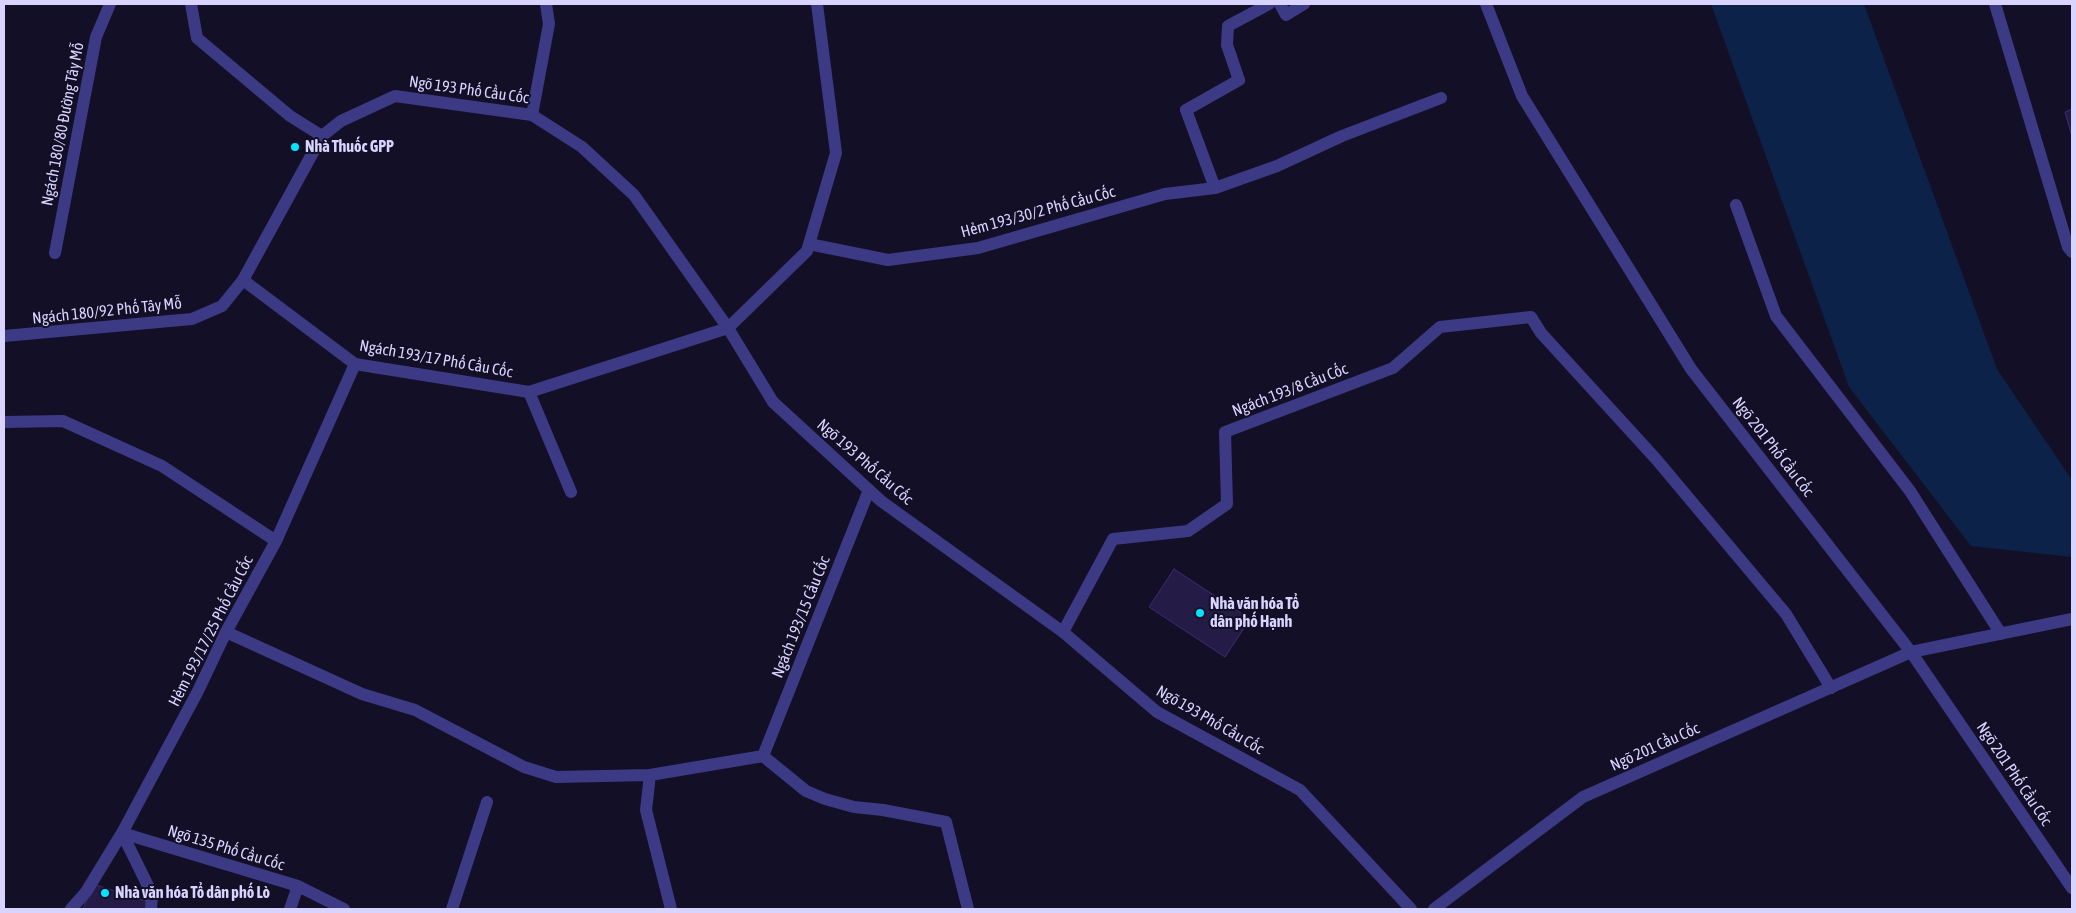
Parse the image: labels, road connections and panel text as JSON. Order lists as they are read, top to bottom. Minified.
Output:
{"streets":{"street":["Ngõ 193 Phố Cầu Cốc","Ngách 180/80 Đường Tây Mỗ","Hẻm 193/30/2 Phố Cầu Cốc","Ngách 180/92 Phố Tây Mỗ","Ngách 193/17 Phố Cầu Cốc","Ngách 193/8 Cầu Cốc","Ngõ 201 Phố Cầu Cốc","Ngách 193/15 Cầu Cốc","Hẻm 193/17/25 Phố Cầu Cốc","Ngõ 201 Cầu Cốc","Ngõ 135 Phố Cầu Cốc"]},"crossings":[["Ngõ 193 Phố Cầu Cốc","Ngách 180/92 Phố Tây Mỗ"],["Ngõ 193 Phố Cầu Cốc","Ngách 193/17 Phố Cầu Cốc"],["Ngõ 193 Phố Cầu Cốc","Ngách 193/8 Cầu Cốc"],["Ngõ 193 Phố Cầu Cốc","Ngách 193/15 Cầu Cốc"],["Ngách 180/92 Phố Tây Mỗ","Ngách 193/17 Phố Cầu Cốc"],["Ngách 193/17 Phố Cầu Cốc","Hẻm 193/17/25 Phố Cầu Cốc"],["Ngách 193/8 Cầu Cốc","Ngõ 201 Cầu Cốc"],["Ngõ 201 Phố Cầu Cốc","Ngõ 201 Cầu Cốc"],["Hẻm 193/17/25 Phố Cầu Cốc","Ngõ 135 Phố Cầu Cốc"]],"places":["Nhà Thuốc GPP","Nhà văn hóa Tổ dân phố Hạnh","Nhà văn hóa Tổ dân phố Lò"]}
